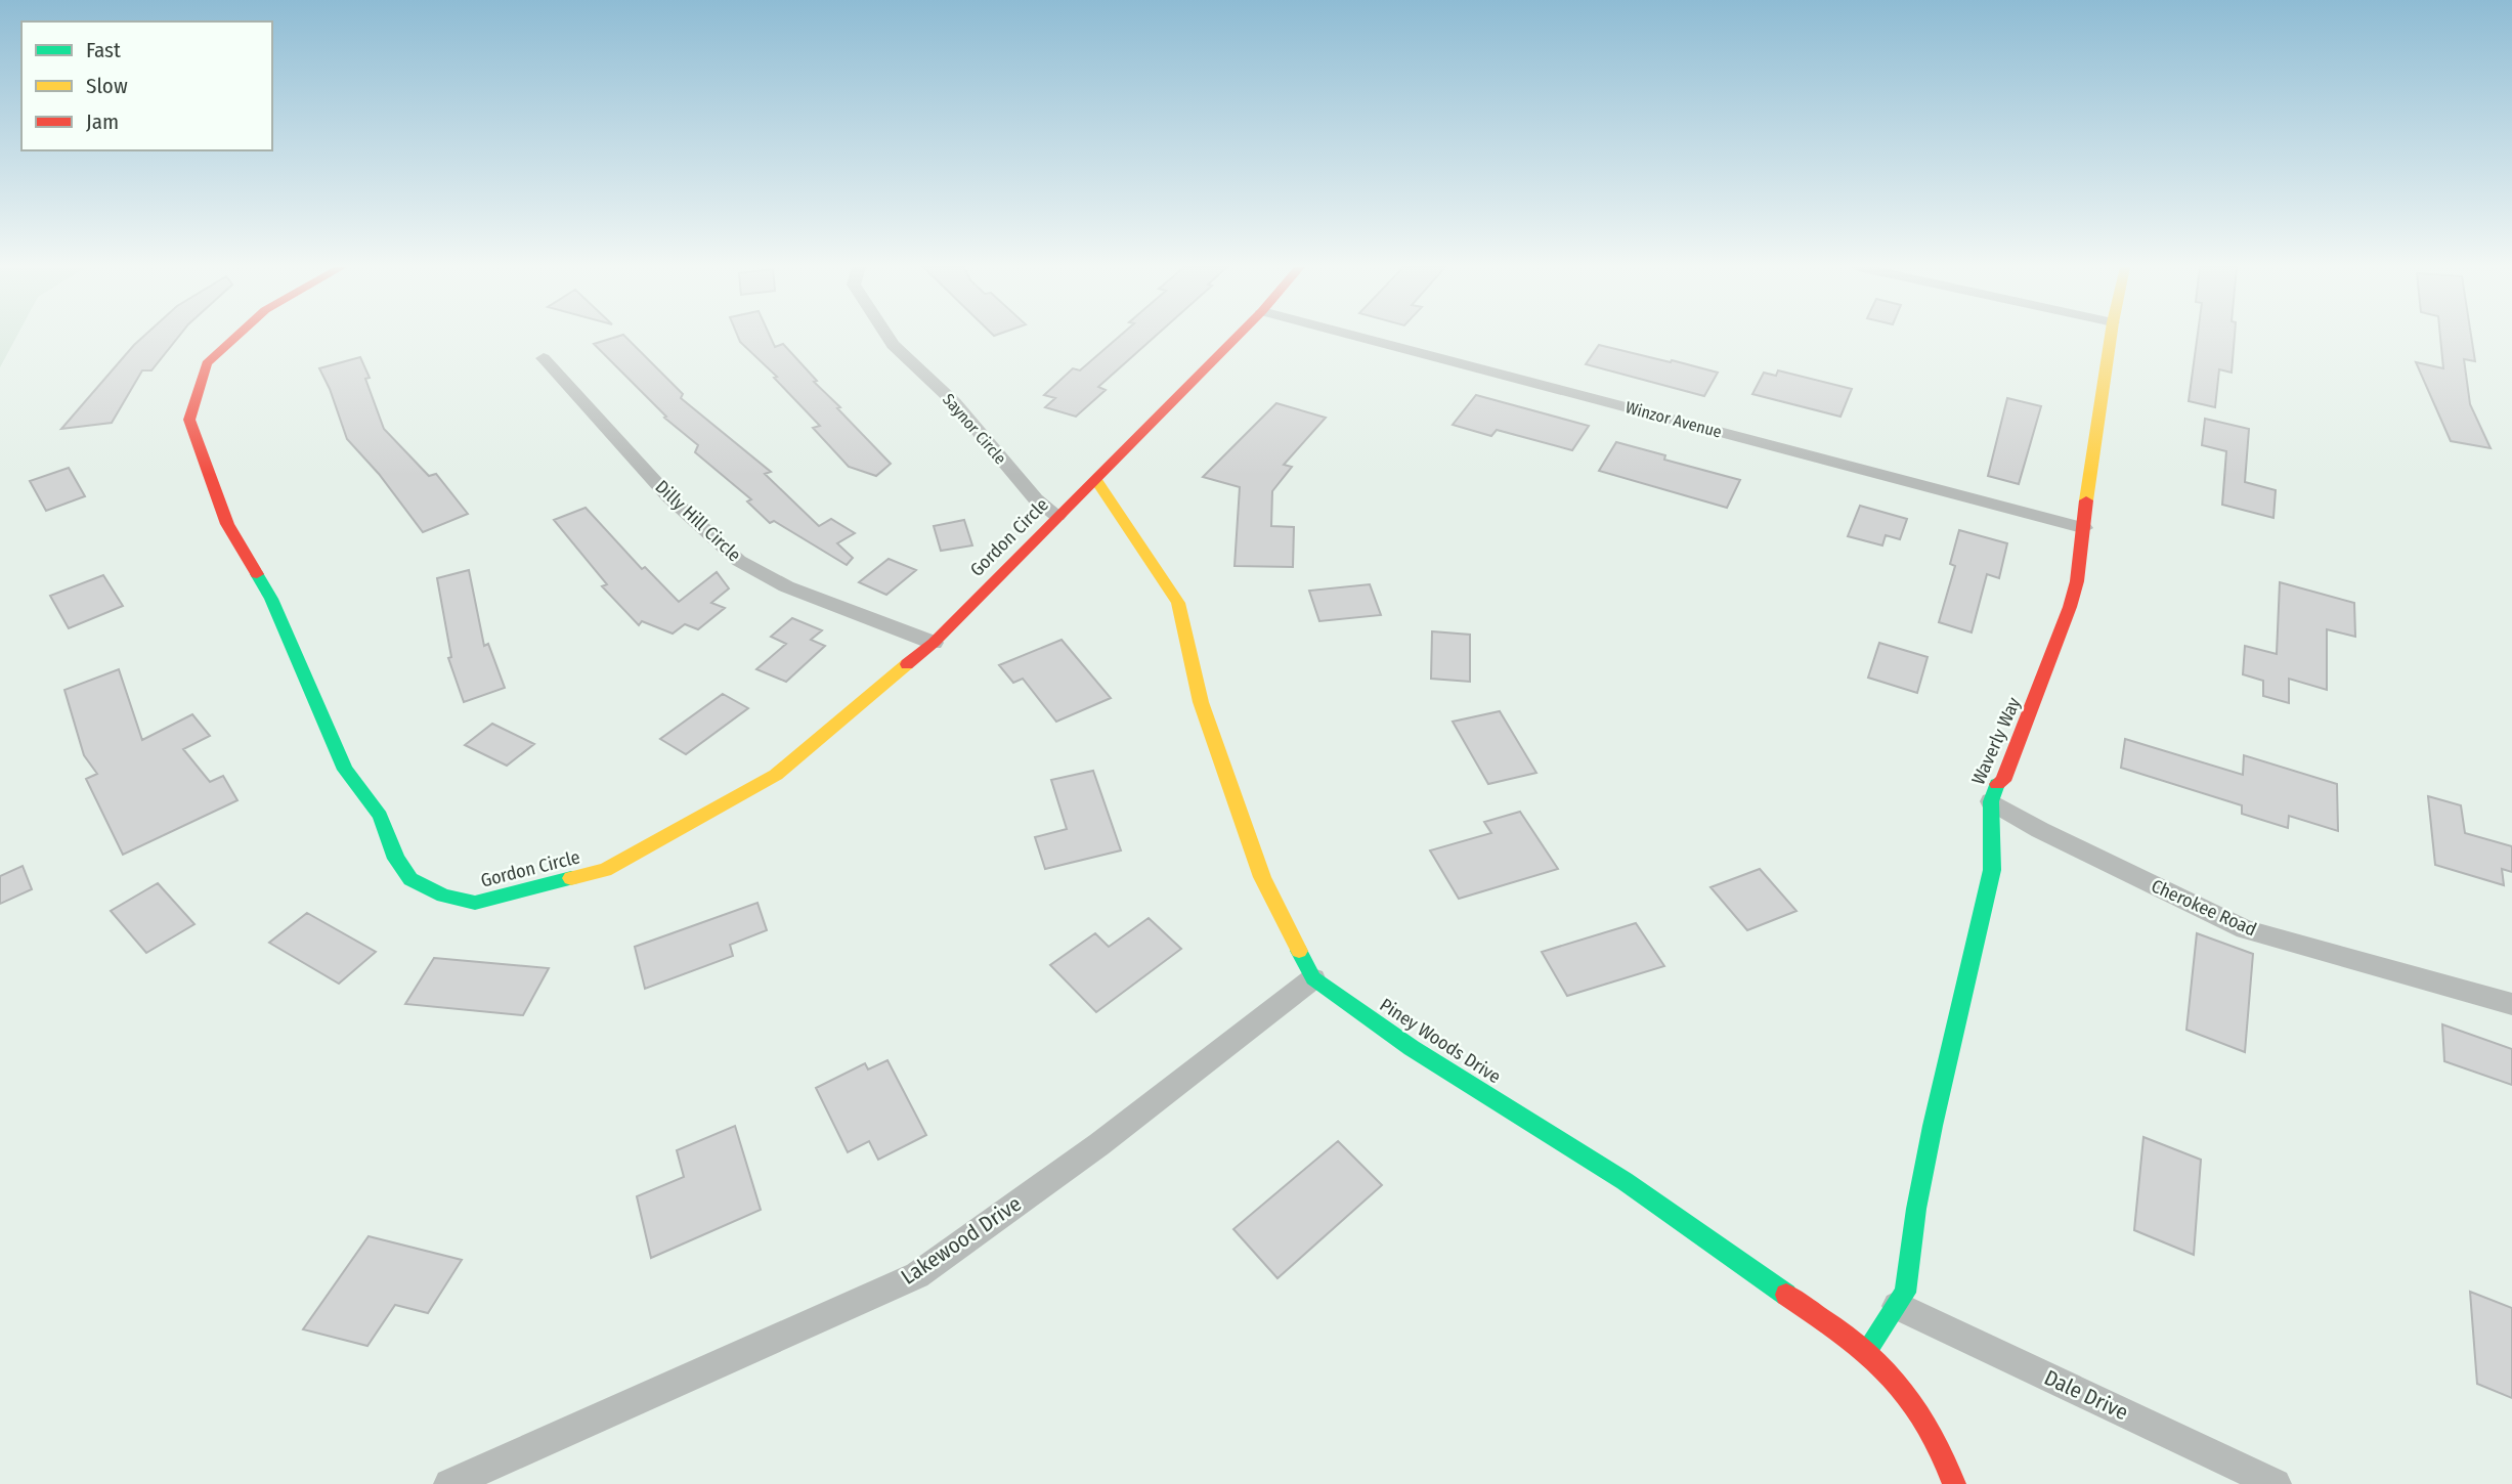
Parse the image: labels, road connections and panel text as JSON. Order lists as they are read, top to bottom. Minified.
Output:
{"streets":{"street":["Winzor Avenue","Saynor Circle","Dilly Hill Circle","Gordon Circle","Waverly Way","Cherokee Road","Piney Woods Drive","Lakewood Drive","Dale Drive"]},"crossings":[["Winzor Avenue","Waverly Way"],["Saynor Circle","Gordon Circle"],["Dilly Hill Circle","Gordon Circle"],["Gordon Circle","Piney Woods Drive"],["Waverly Way","Cherokee Road"],["Waverly Way","Piney Woods Drive"],["Waverly Way","Dale Drive"],["Piney Woods Drive","Lakewood Drive"]],"legend":["Fast","Slow","Jam"]}
